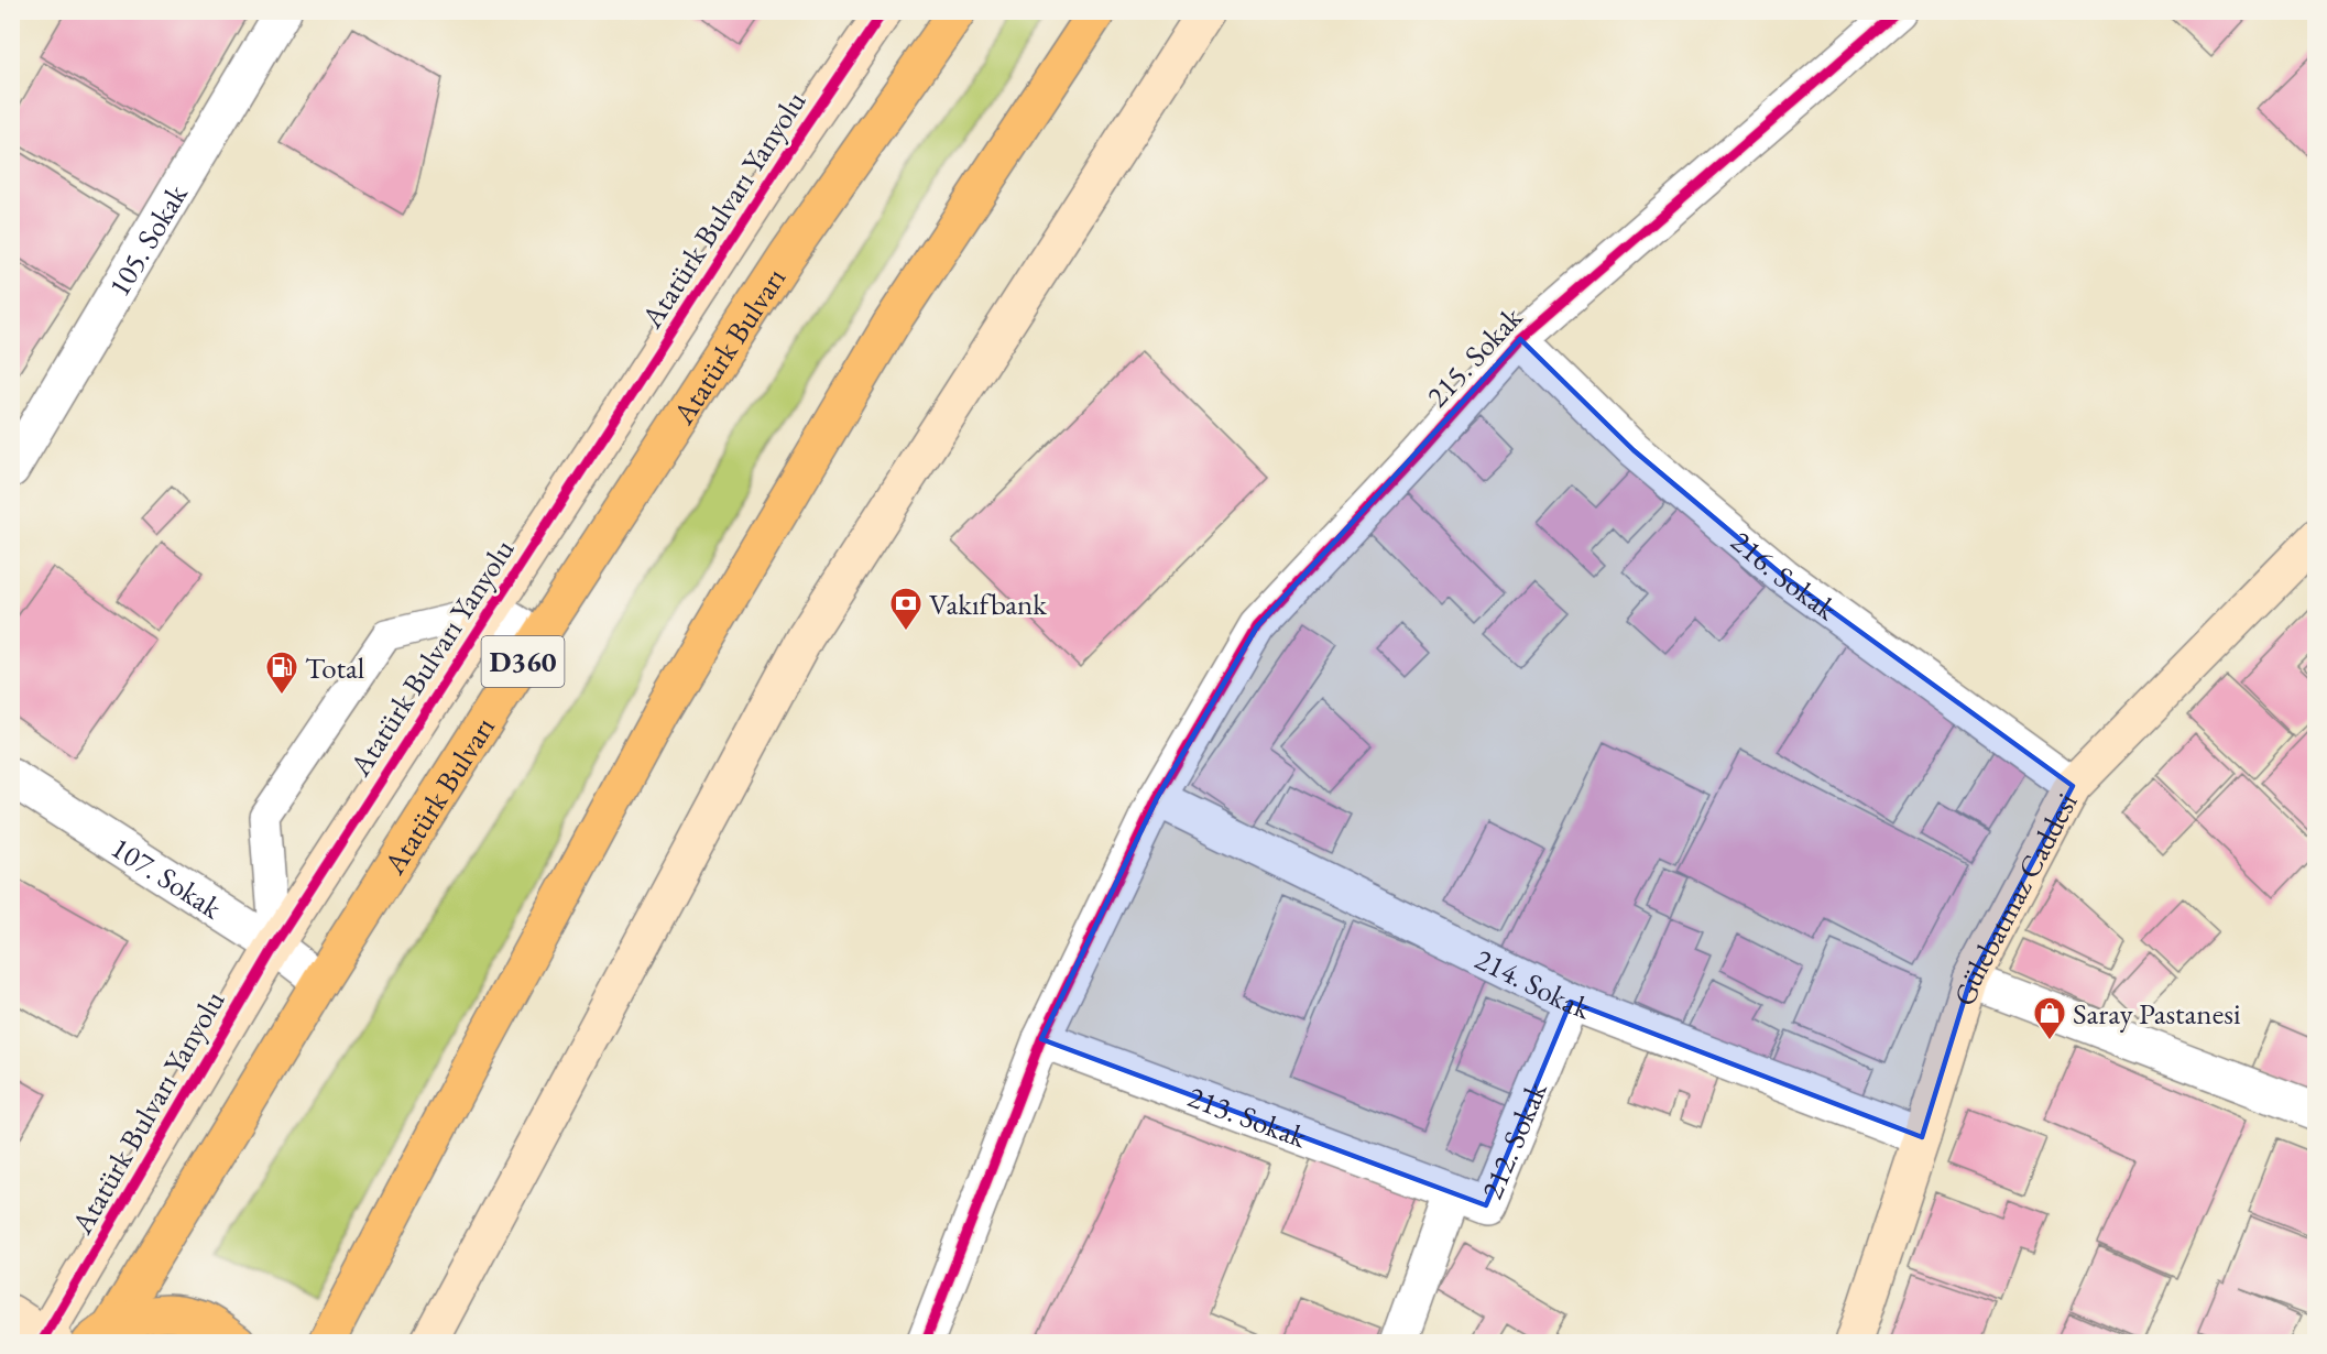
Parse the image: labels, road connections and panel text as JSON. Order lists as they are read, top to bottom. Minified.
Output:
{"streets":{"highway":["Atatürk Bulvarı","D360"],"street":["Atatürk Bulvarı Yanyolu","105. Sokak","215. Sokak","216. Sokak","107. Sokak","Gülebatmaz Caddesi","214. Sokak","213. Sokak","212. Sokak"]},"crossings":[["Atatürk Bulvarı Yanyolu","107. Sokak"],["Atatürk Bulvarı","107. Sokak"],["215. Sokak","216. Sokak"],["215. Sokak","214. Sokak"],["215. Sokak","213. Sokak"],["216. Sokak","Gülebatmaz Caddesi"],["Gülebatmaz Caddesi","214. Sokak"],["214. Sokak","212. Sokak"],["213. Sokak","212. Sokak"]],"places":{"bank":["Vakıfbank"],"fuel station":["Total"],"shop":["Saray Pastanesi"]}}
